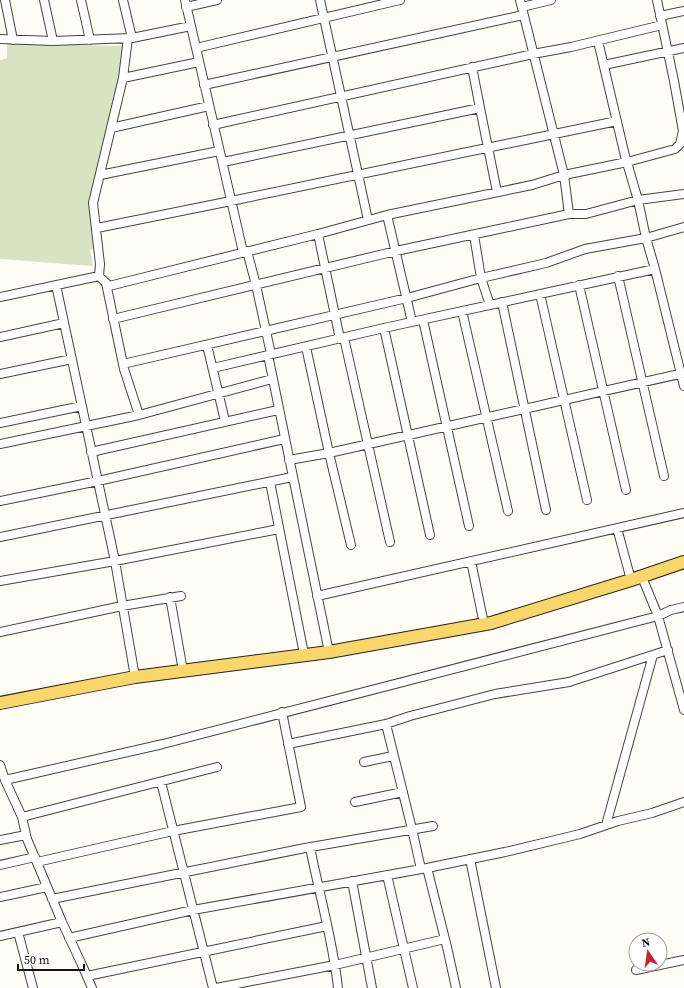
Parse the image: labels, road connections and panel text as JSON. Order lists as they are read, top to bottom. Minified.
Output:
{"scale_bar":"50 m","north":"top"}
